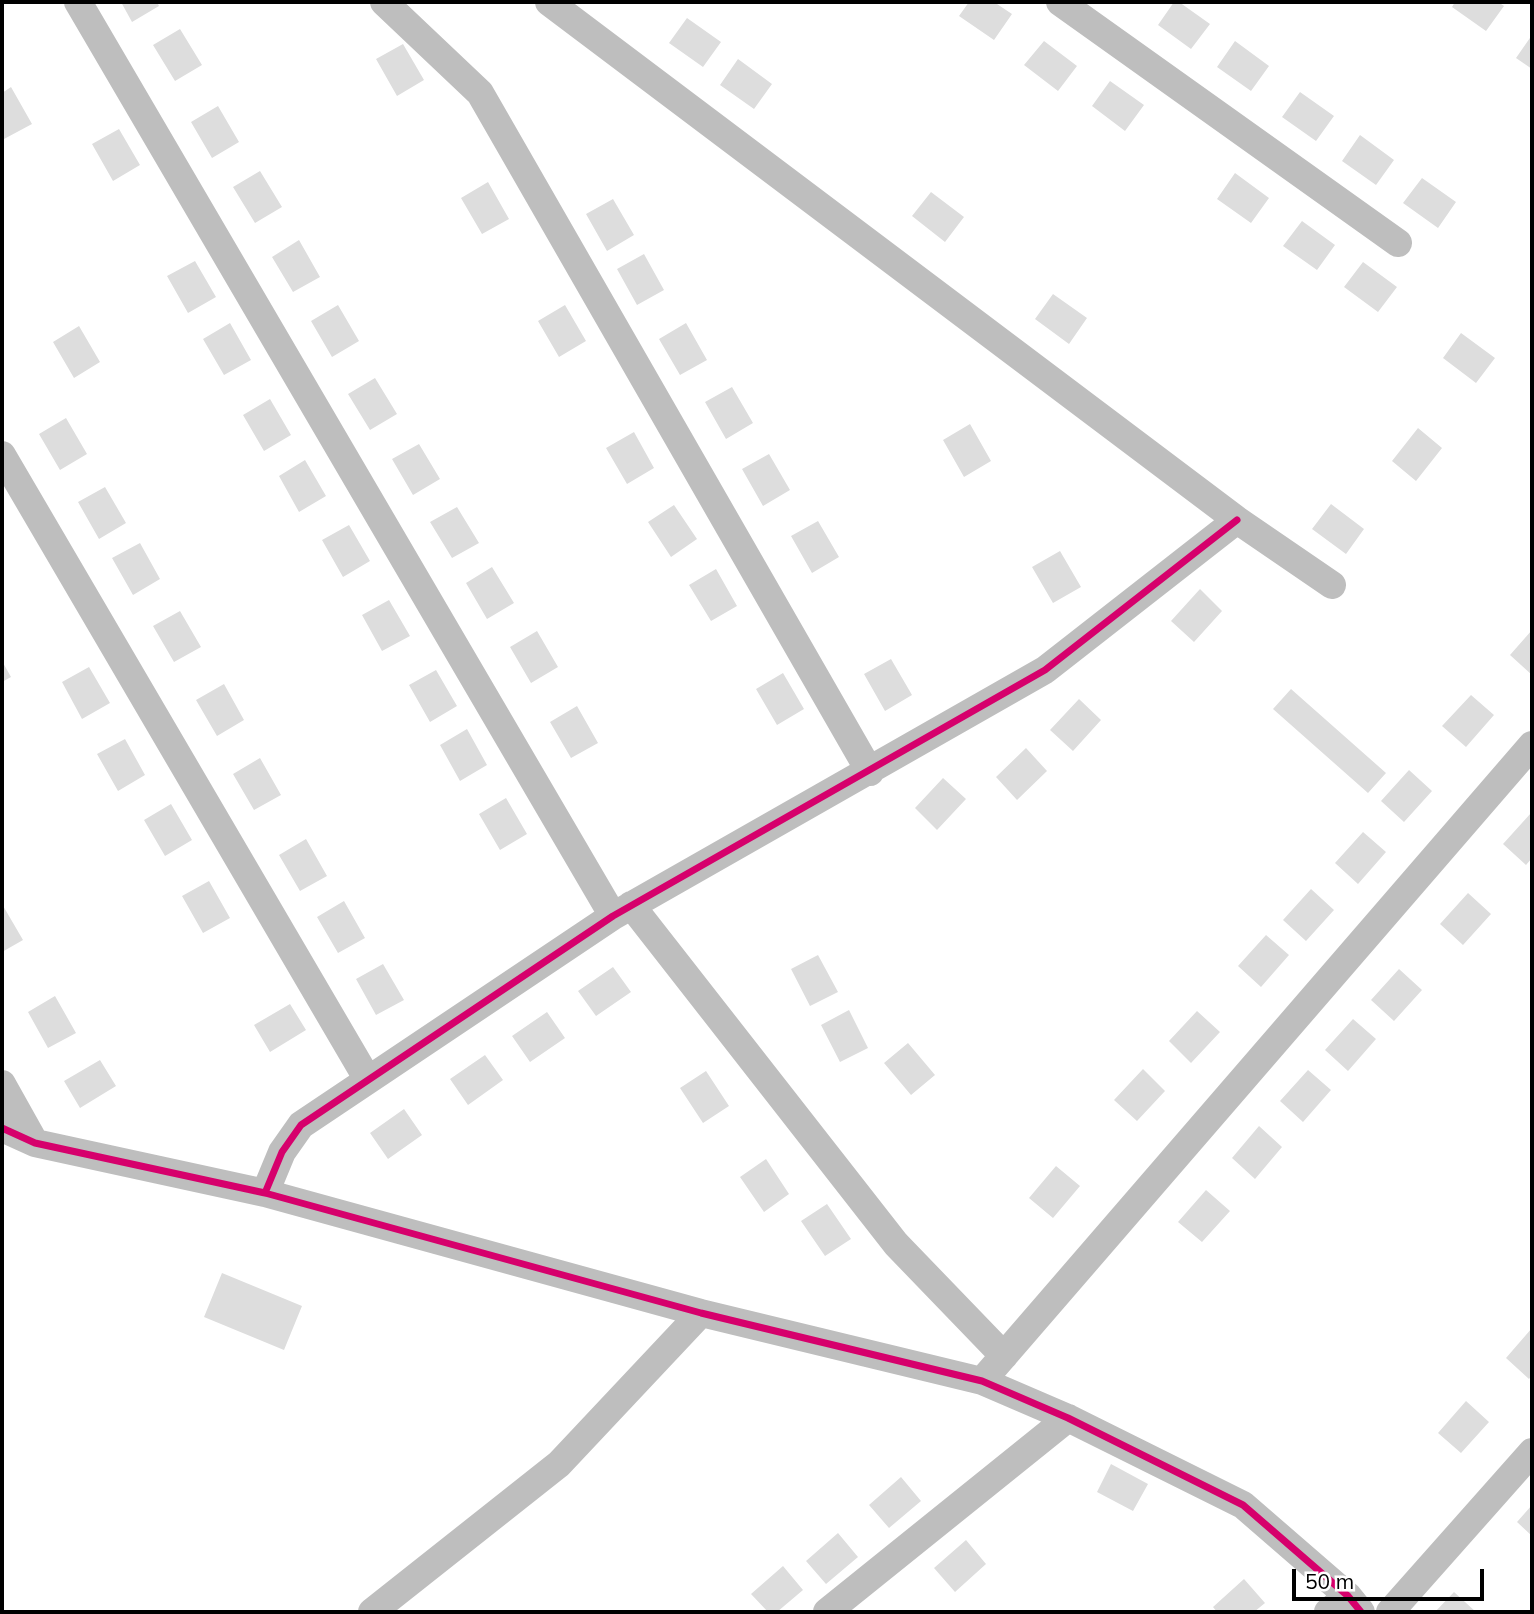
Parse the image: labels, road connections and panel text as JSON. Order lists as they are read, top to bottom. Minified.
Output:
{"scale_bar":"50 m"}
